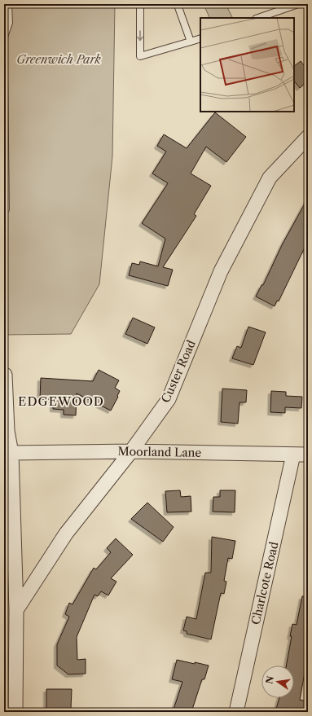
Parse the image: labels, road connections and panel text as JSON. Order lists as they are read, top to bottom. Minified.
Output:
{"streets":{"street":["Custer Road","Moorland Lane","Charlcote Road"]},"crossings":[["Custer Road","Moorland Lane"],["Moorland Lane","Charlcote Road"]],"districts":["EDGEWOOD"],"parks":["Greenwich Park"],"north":"left"}
